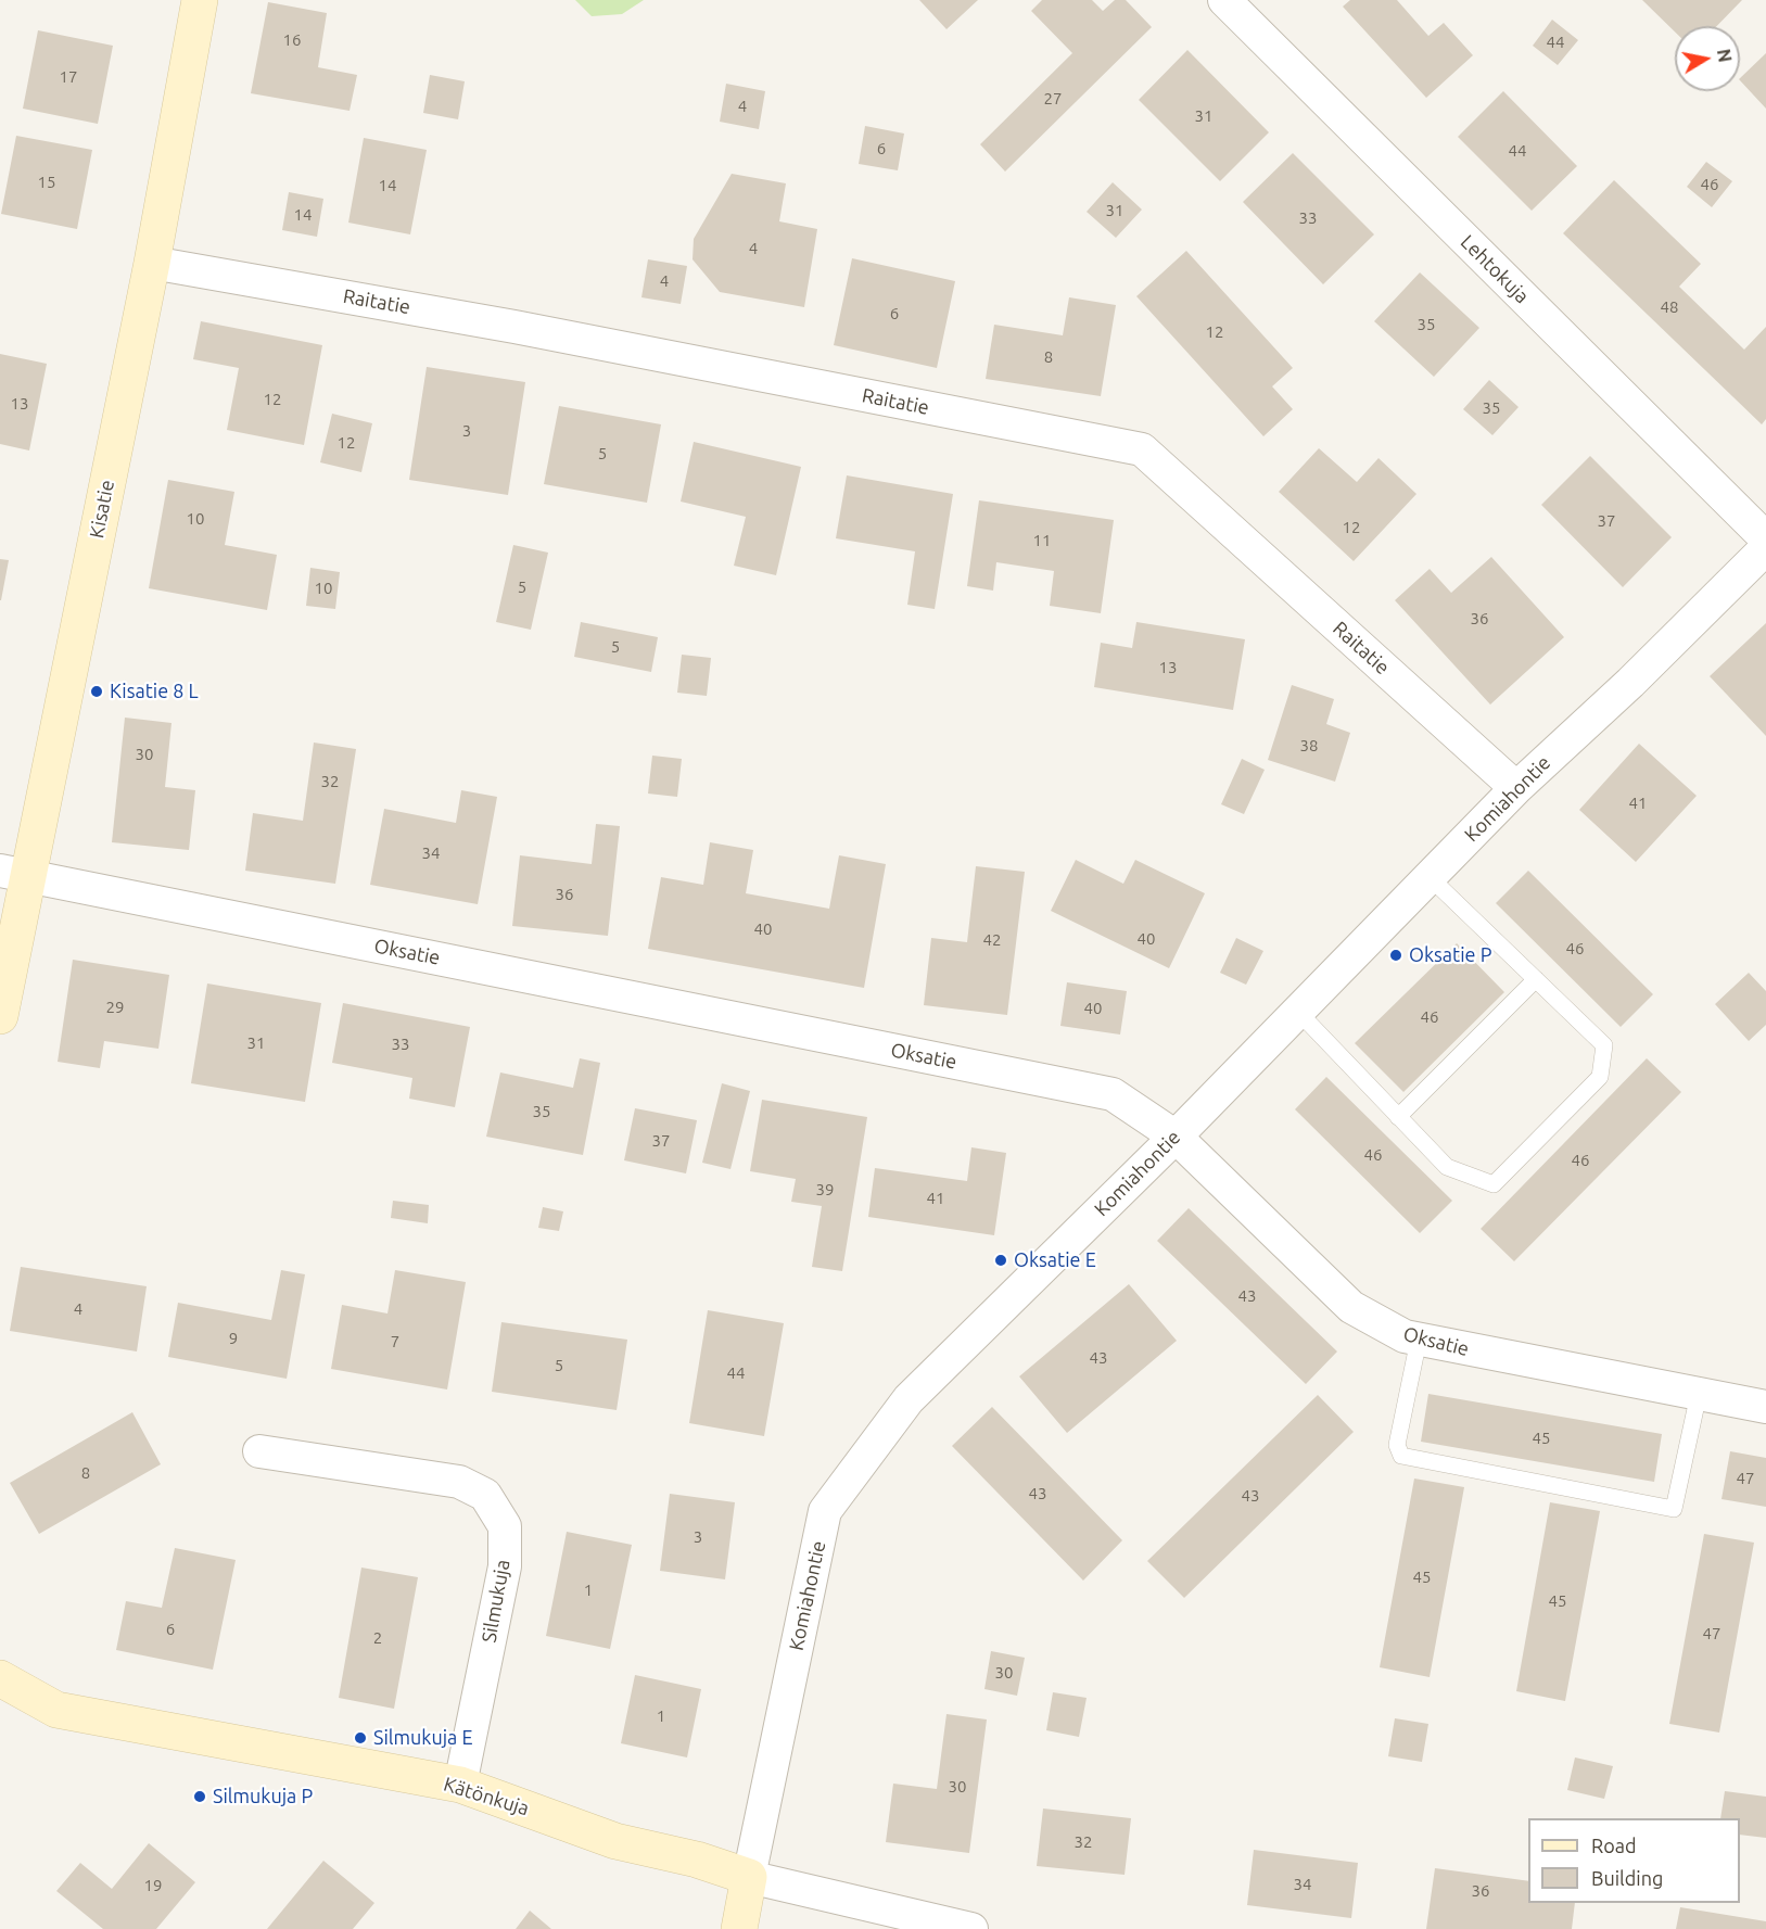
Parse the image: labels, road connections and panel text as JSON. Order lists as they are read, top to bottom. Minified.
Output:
{"streets":{"street":["Lehtokuja","Raitatie","Kisatie","Komiahontie","Oksatie","Silmukuja","Kätönkuja"]},"crossings":[["Raitatie","Kisatie"],["Raitatie","Komiahontie"],["Kisatie","Oksatie"],["Komiahontie","Oksatie"],["Komiahontie","Kätönkuja"],["Silmukuja","Kätönkuja"]],"places":["Kisatie 8 L","Oksatie P","Oksatie E","Silmukuja E","Silmukuja P"],"house_numbers":["16","44","17","27","4","31","6","44","15","46","14","31","14","33","4","4","48","6","35","12","8","12","13","35","3","12","5","10","37","12","11","5","10","36","5","13","38","30","32","41","34","36","40","40","42","46","29","40","46","31","33","35","37","46","46","39","41","43","4","9","7","43","5","44","45","8","47","43","43","3","45","1","45","6","47","2","30","1","30","32","34","19","36"],"legend":["Road","Building"],"north":"right"}
